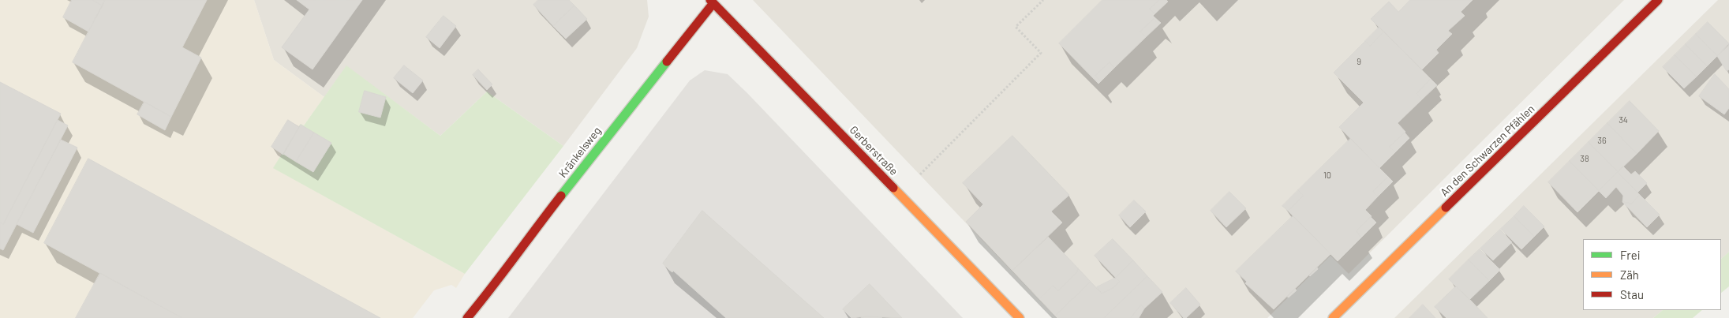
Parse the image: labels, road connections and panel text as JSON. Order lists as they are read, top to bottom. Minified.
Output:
{"streets":{"street":["Gerberstraße","An den Schwarzen Pfählen","Kränkelsweg"]},"crossings":[["Gerberstraße","Kränkelsweg"]],"house_numbers":["9","34","36","38","10"],"legend":["Frei","Zäh","Stau"]}
